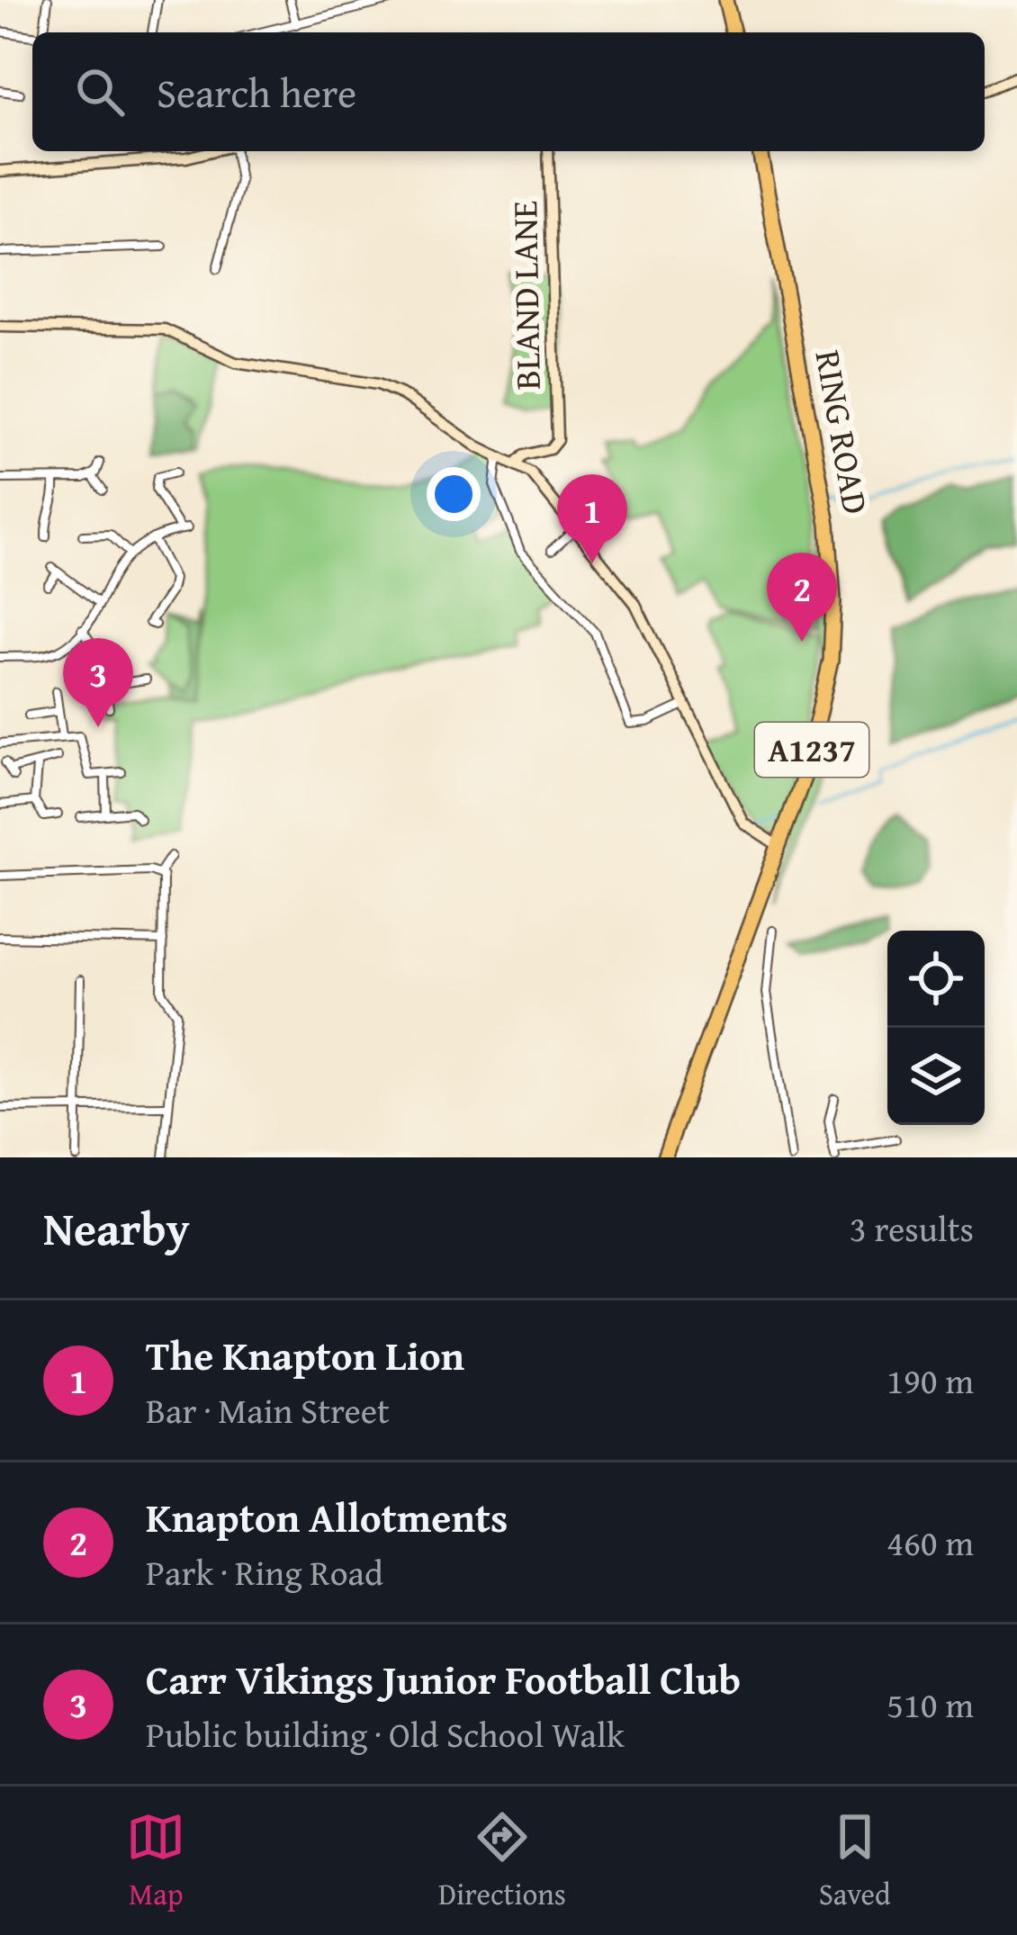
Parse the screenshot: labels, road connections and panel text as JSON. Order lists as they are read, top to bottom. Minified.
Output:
{"streets":{"highway":["RING ROAD","A1237"],"street":["BLAND LANE"]},"page":{"search":"Search here","pins":["1","2","3"],"heading":["Nearby","3 results"],"list":[{"mark":"1","name":"The Knapton Lion","note":"Bar · Main Street","value":"190 m"},{"mark":"2","name":"Knapton Allotments","note":"Park · Ring Road","value":"460 m"},{"mark":"3","name":"Carr Vikings Junior Football Club","note":"Public building · Old School Walk","value":"510 m"}],"nav":["Map","Directions","Saved"]}}
